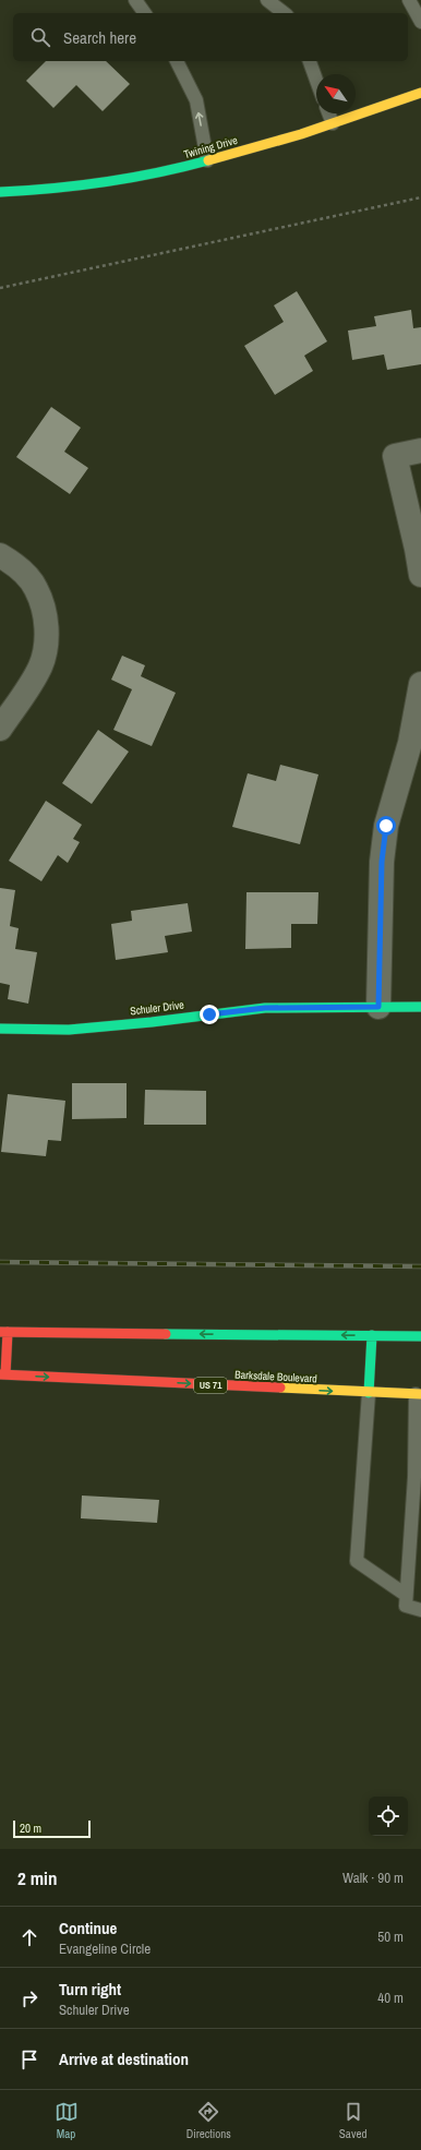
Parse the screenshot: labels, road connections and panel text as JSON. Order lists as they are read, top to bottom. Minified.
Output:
{"streets":{"main road":["Twining Drive","Schuler Drive","Barksdale Boulevard","US 71"]},"scale_bar":"20 m","north":"top left","page":{"search":"Search here","scale":"20 m","heading":["2 min","Walk · 90 m"],"list":[["Continue","Evangeline Circle","50 m"],["Turn right","Schuler Drive","40 m"],"Arrive at destination"],"nav":["Map","Directions","Saved"]}}
